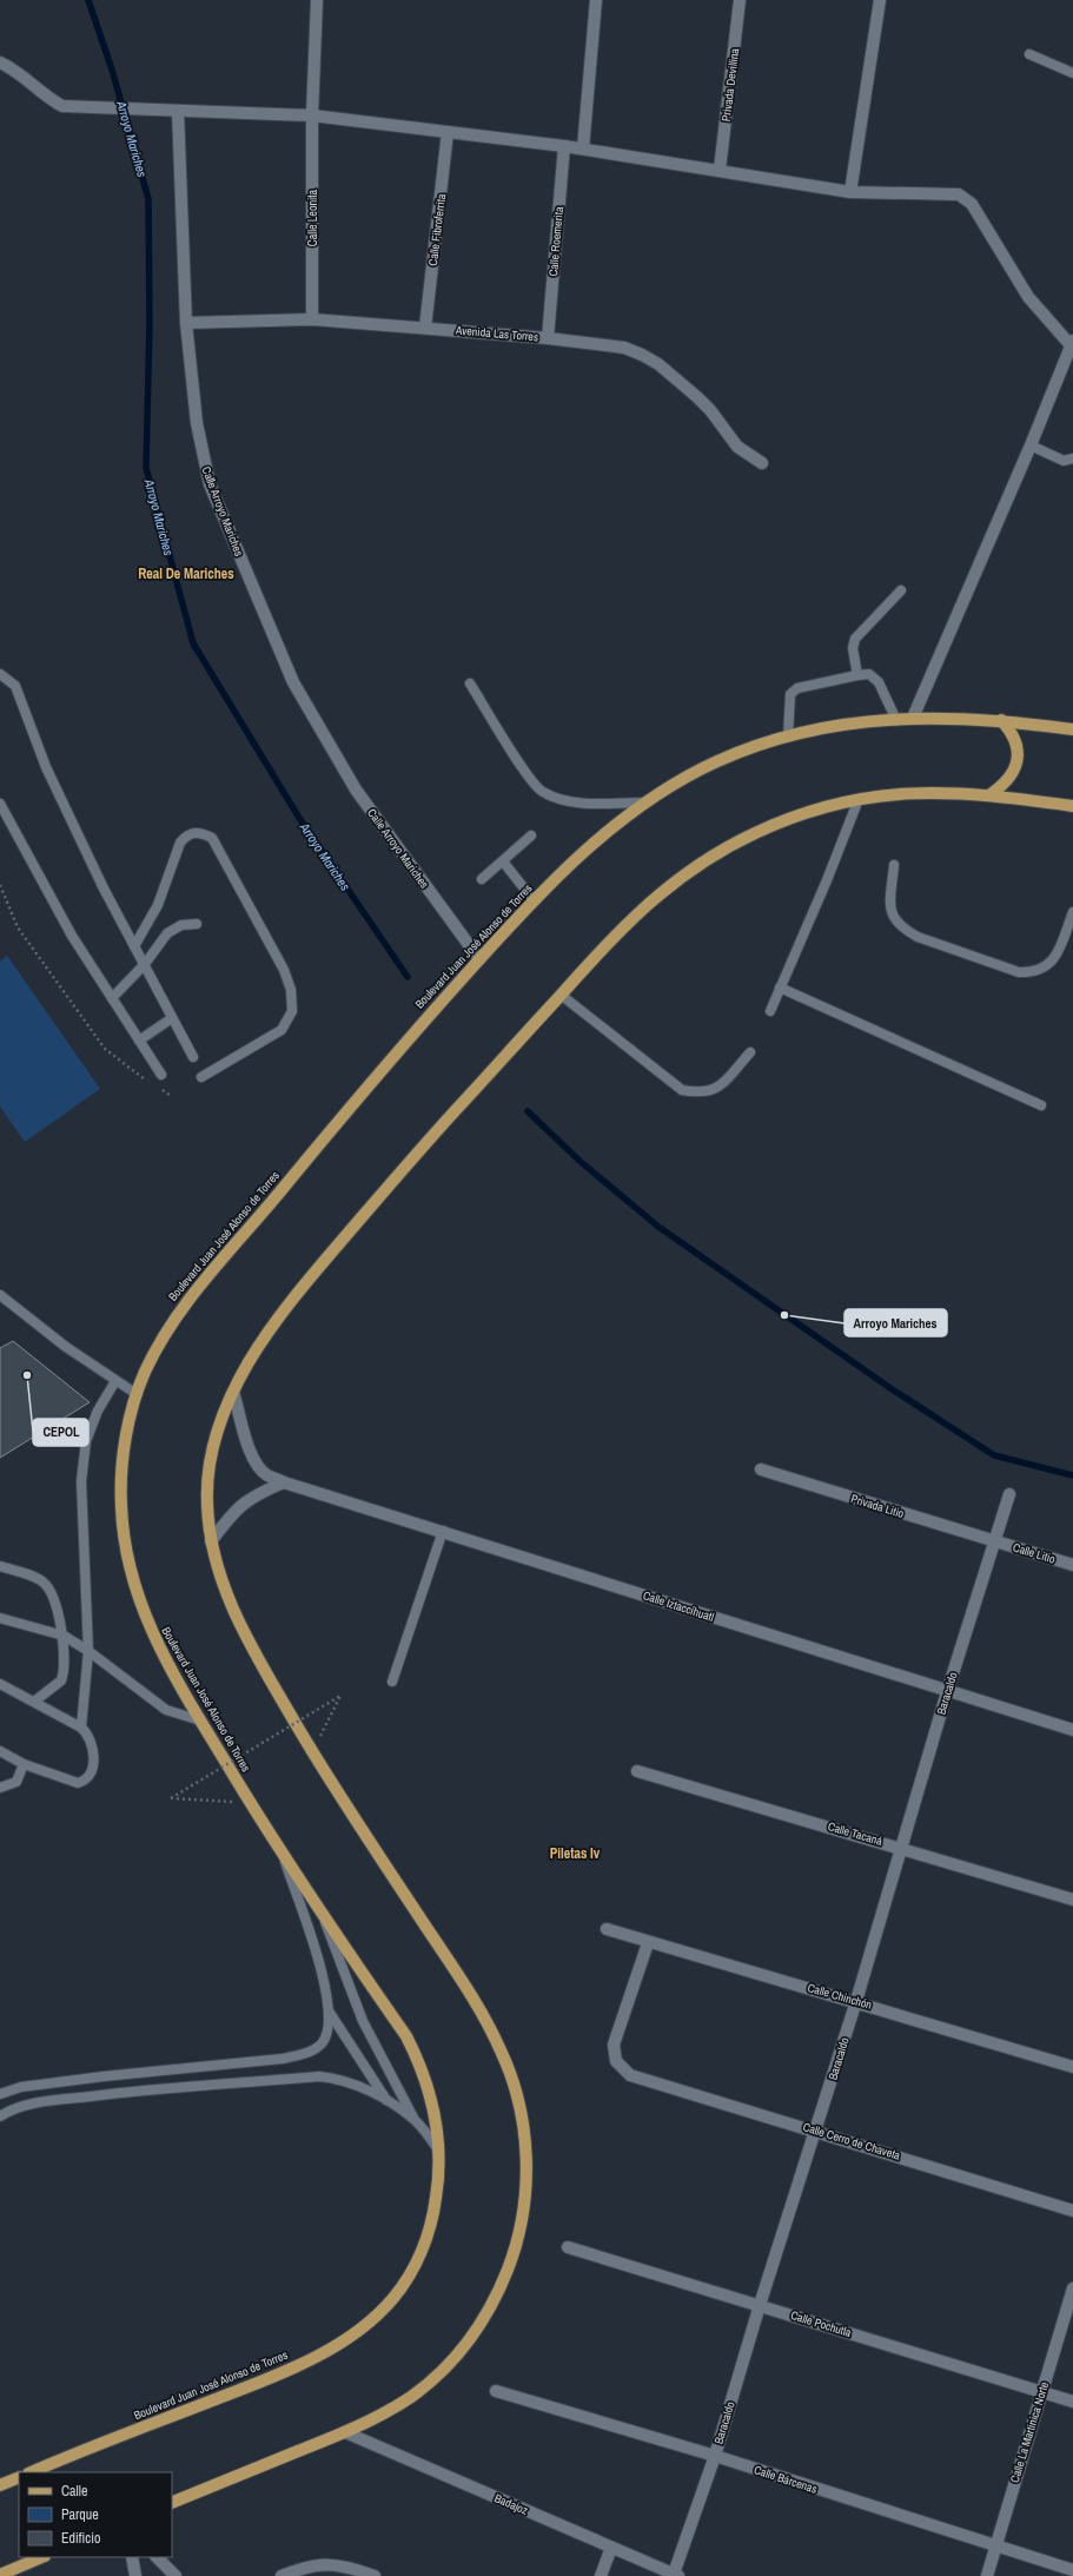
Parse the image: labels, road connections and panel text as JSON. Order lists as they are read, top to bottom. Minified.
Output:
{"streets":{"main road":["Boulevard Juan José Alonso de Torres"],"street":["Privada Devillina","Calle Leonita","Calle Fibroferrita","Calle Roemerita","Avenida Las Torres","Calle Arroyo Mariches","Privada Litio","Calle Litio","Calle Iztaccíhuatl","Baracaldo","Calle Tacaná","Calle Chinchón","Calle Cerro de Chaveta","Calle Pochutla","Calle La Martinica Norte","Calle Bárcenas","Badajoz"]},"crossings":[["Calle Leonita","Avenida Las Torres"],["Calle Fibroferrita","Avenida Las Torres"],["Calle Roemerita","Avenida Las Torres"],["Avenida Las Torres","Calle Arroyo Mariches"],["Calle Arroyo Mariches","Boulevard Juan José Alonso de Torres"],["Privada Litio","Calle Litio"],["Privada Litio","Baracaldo"],["Calle Litio","Baracaldo"],["Calle Iztaccíhuatl","Baracaldo"],["Baracaldo","Calle Tacaná"],["Baracaldo","Calle Chinchón"],["Baracaldo","Calle Cerro de Chaveta"],["Baracaldo","Calle Pochutla"],["Baracaldo","Calle Bárcenas"],["Baracaldo","Badajoz"],["Calle Chinchón","Calle Cerro de Chaveta"],["Calle Pochutla","Calle La Martinica Norte"],["Calle La Martinica Norte","Calle Bárcenas"]],"districts":["Real De Mariches","Piletas Iv"],"water":["Arroyo Mariches"],"places":["Arroyo Mariches","CEPOL"],"legend":["Calle","Parque","Edificio"]}
